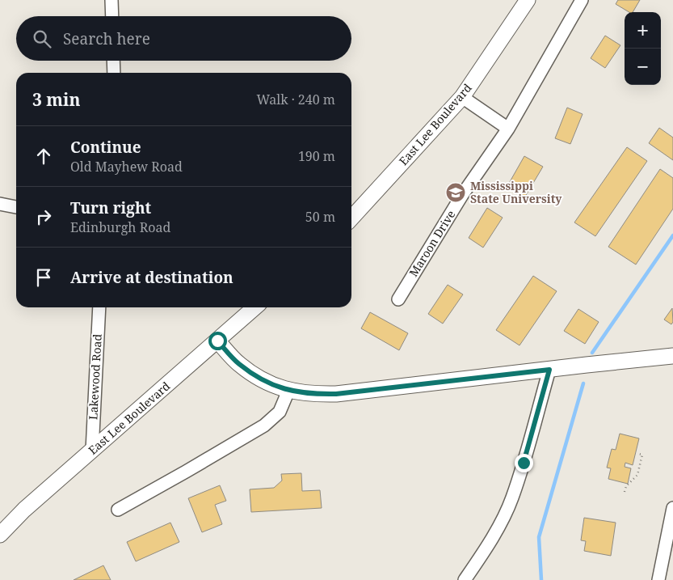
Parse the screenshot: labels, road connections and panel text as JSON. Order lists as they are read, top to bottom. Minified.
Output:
{"streets":{"street":["East Lee Boulevard","Maroon Drive","Lakewood Road"]},"crossings":[["East Lee Boulevard","Lakewood Road"]],"places":{"school or university":["Mississippi State University"]},"page":{"map_buttons":["+","−"],"search":"Search here","heading":["3 min","Walk · 240 m"],"list":[["Continue","Old Mayhew Road","190 m"],["Turn right","Edinburgh Road","50 m"],"Arrive at destination"]}}
